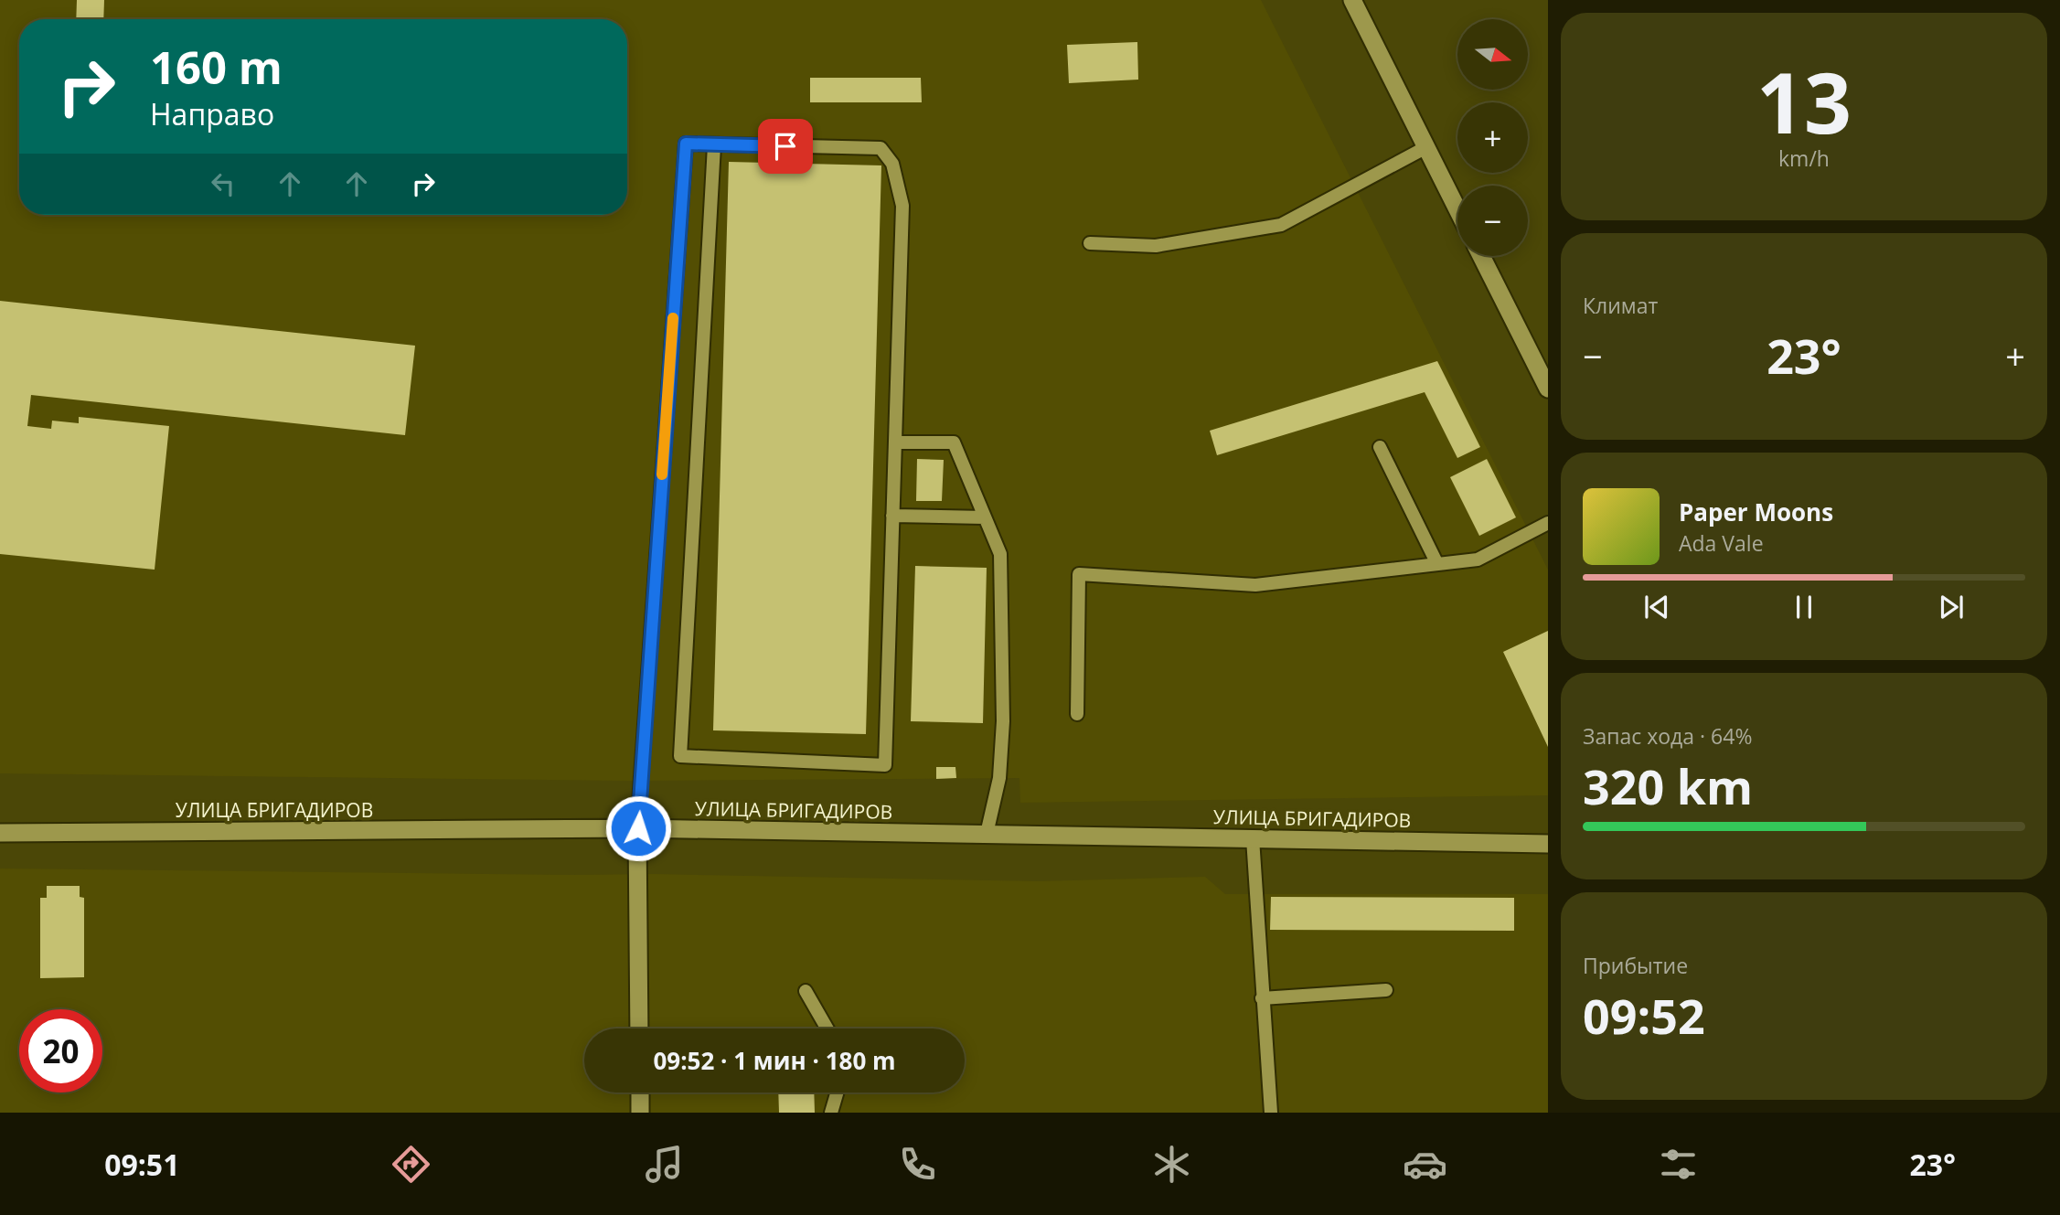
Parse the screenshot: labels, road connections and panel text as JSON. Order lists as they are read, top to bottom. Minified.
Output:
{"streets":{"street":["УЛИЦА БРИГАДИРОВ"]},"north":"right","page":{"tile":[["13","km/h"],"Климат",["Запас хода · 64%","320 km"],["Прибытие","09:52"]],"map_buttons":["+","−"],"turn":["160 m","Направо"],"heat":["−","23°","+"],"song":["Paper Moons","Ada Vale"],"limit":"20","trip":"09:52 · 1 мин · 180 m","tabs":["09:51","23°"]}}
